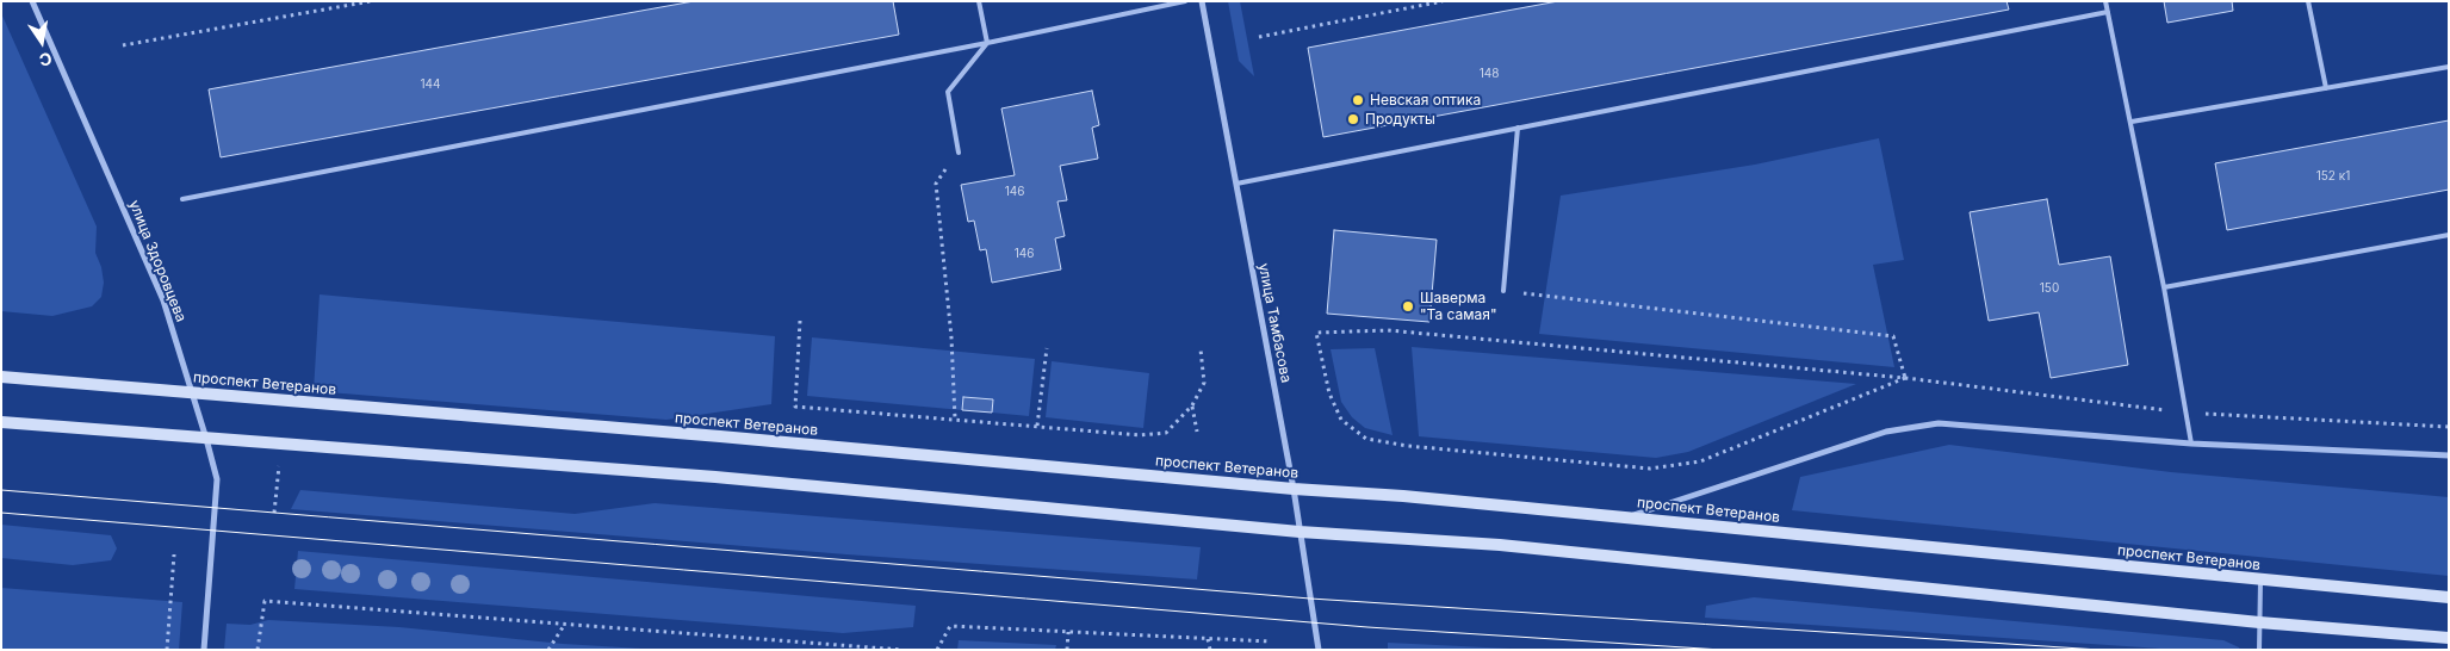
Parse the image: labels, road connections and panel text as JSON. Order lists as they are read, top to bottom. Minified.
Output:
{"streets":{"main road":["проспект Ветеранов"],"street":["улица Здоровцева","улица Тамбасова"]},"crossings":[["улица Здоровцева","проспект Ветеранов"],["улица Тамбасова","проспект Ветеранов"]],"places":["Невская оптика","Продукты","Шаверма \"Та самая\""],"house_numbers":["148","144","152 к1","146","146","150"],"north":"bottom"}
